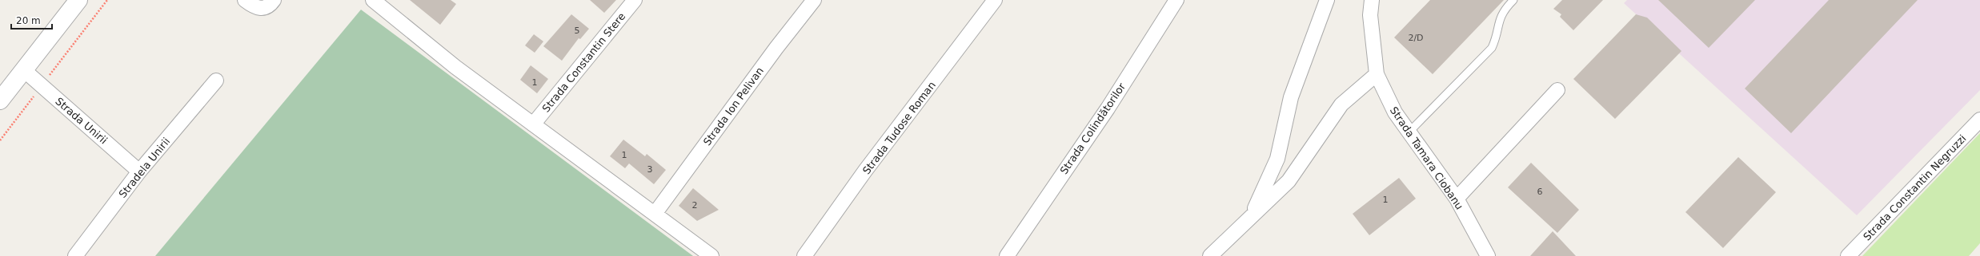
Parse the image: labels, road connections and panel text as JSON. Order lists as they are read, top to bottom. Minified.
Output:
{"streets":{"street":["Strada Constantin Stere","Strada Ion Pelivan","Strada Unirii","Strada Tudose Roman","Strada Colindătorilor","Strada Tamara Ciobanu","Stradela Unirii","Strada Constantin Negruzzi"]},"crossings":[["Strada Unirii","Stradela Unirii"]],"house_numbers":["5","2/D","1","1","3","6","1","2"],"scale_bar":"20 m"}
